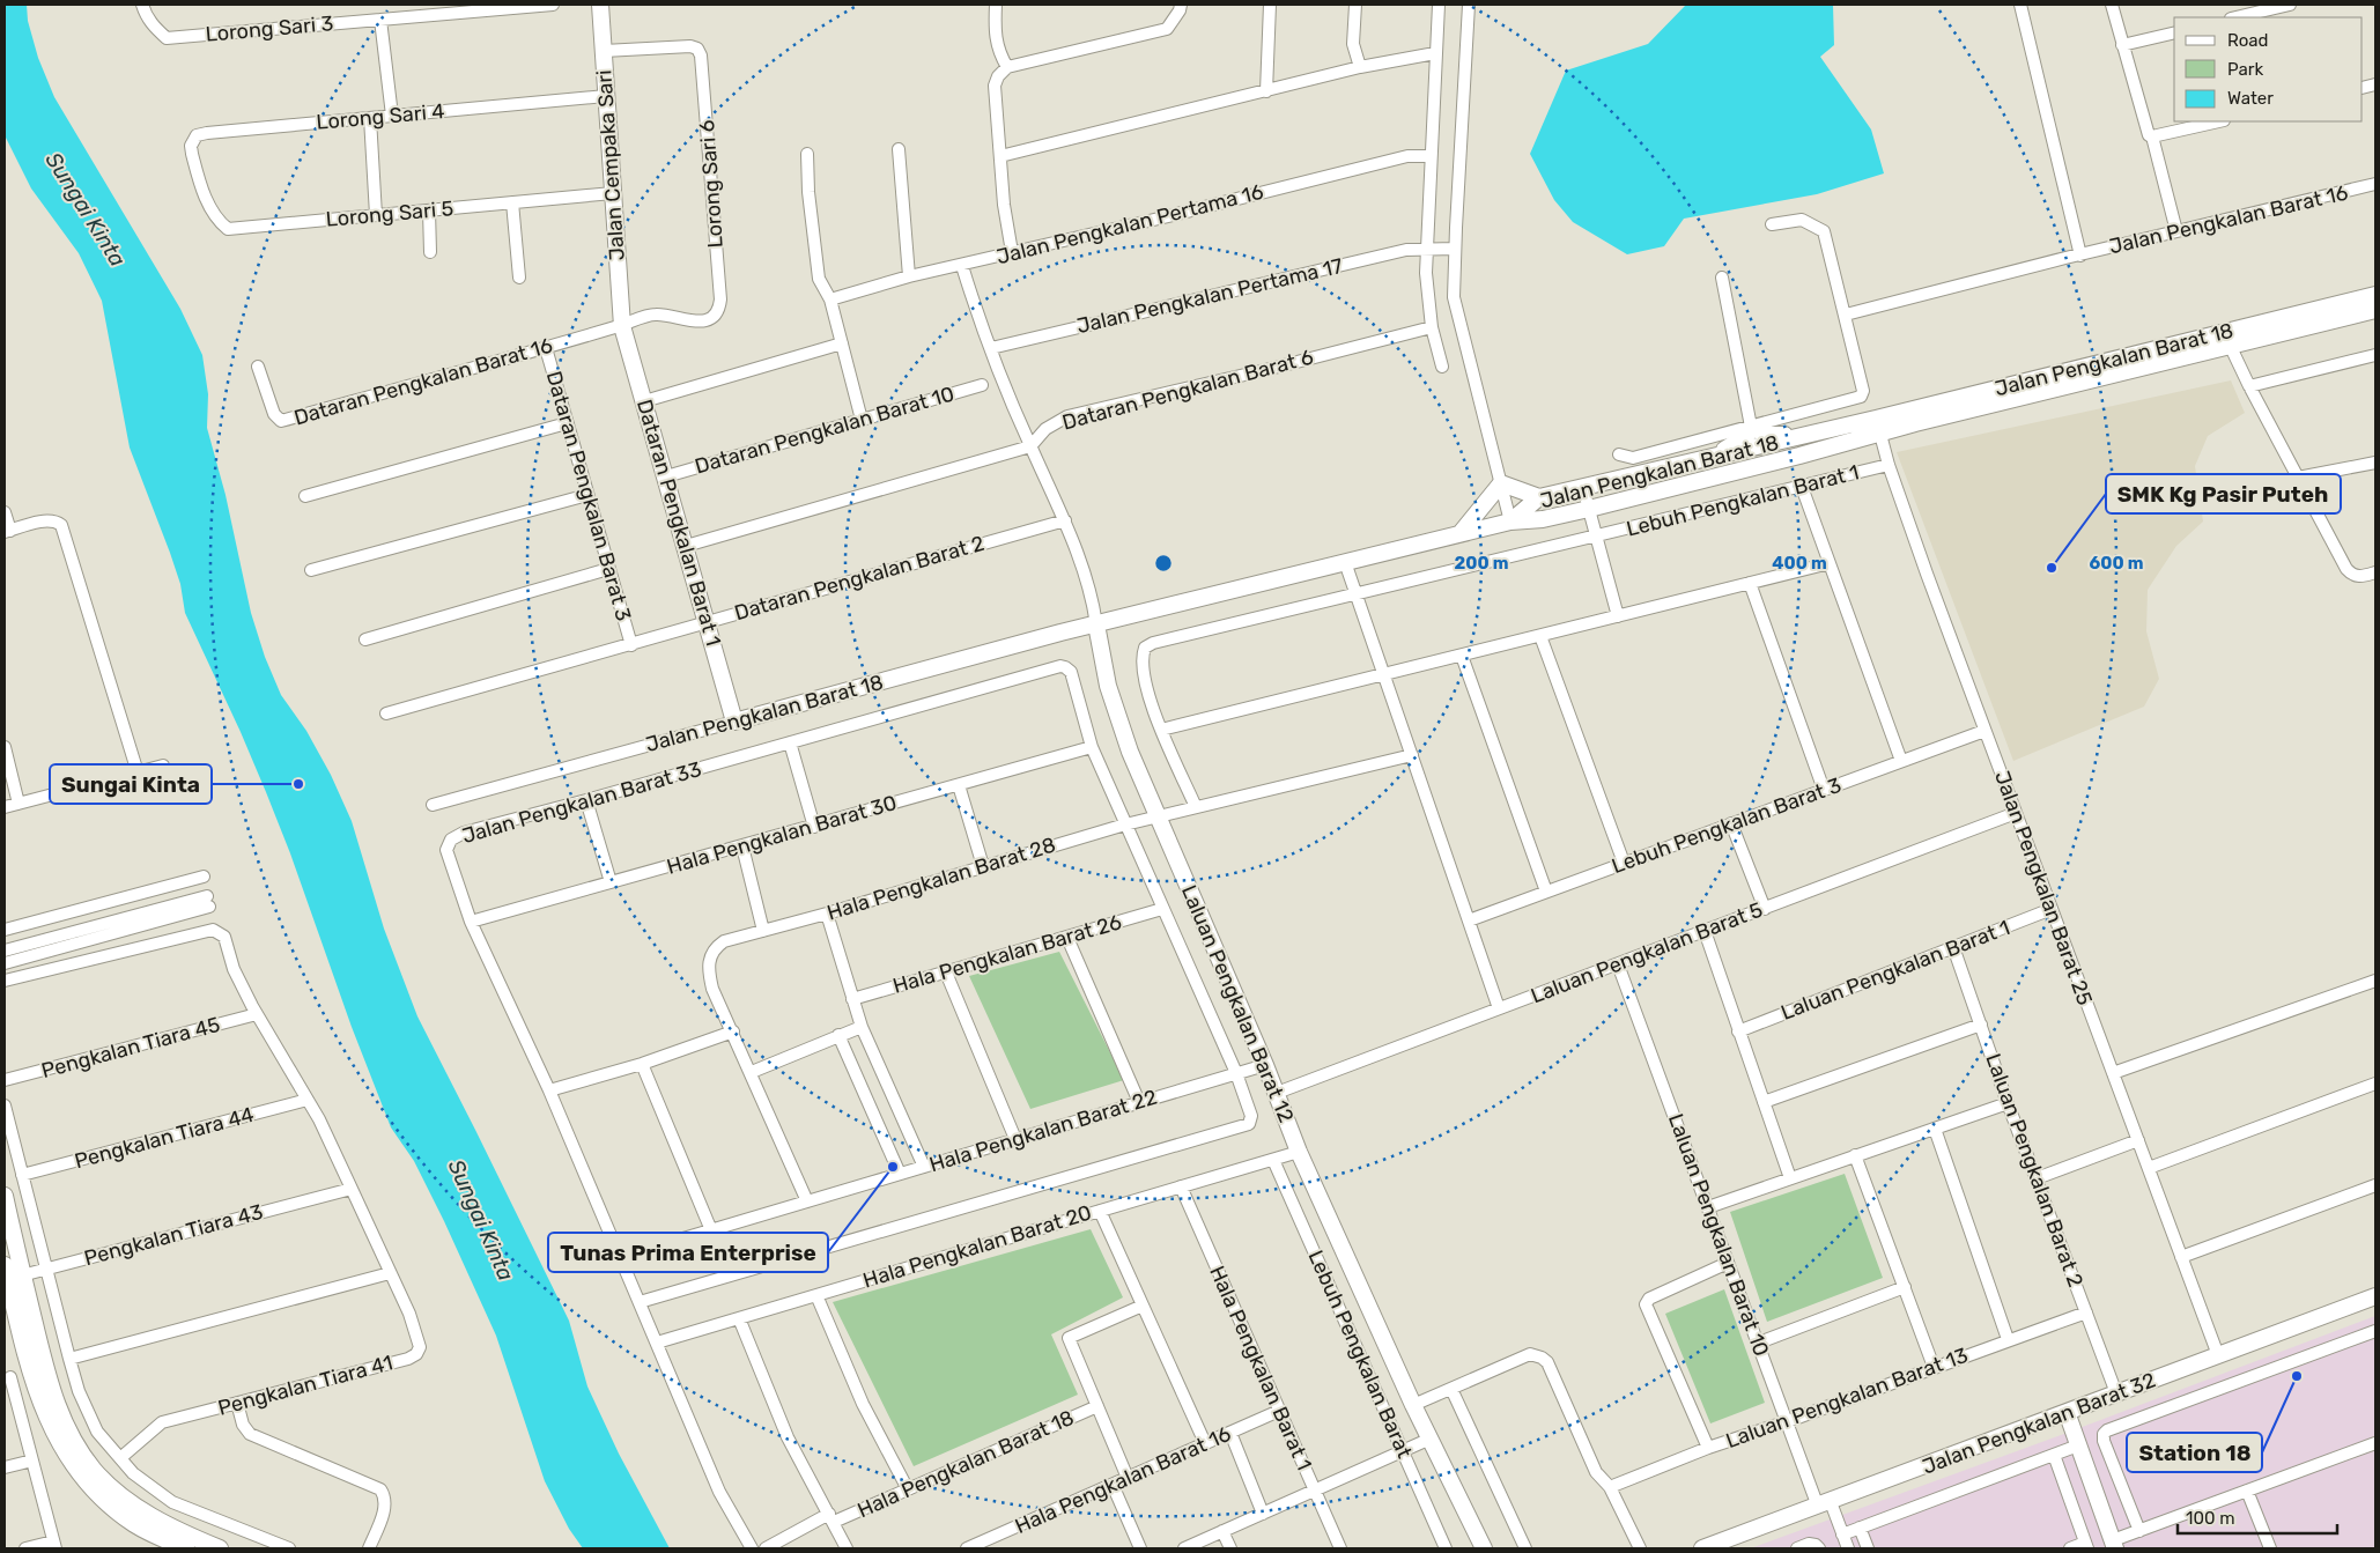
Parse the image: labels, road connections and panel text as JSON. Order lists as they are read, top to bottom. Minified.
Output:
{"streets":{"street":["Lorong Sari 3","Lorong Sari 4","Jalan Cempaka Sari","Lorong Sari 6","Lorong Sari 5","Jalan Pengkalan Barat 16","Jalan Pengkalan Pertama 16","Jalan Pengkalan Pertama 17","Jalan Pengkalan Barat 18","Dataran Pengkalan Barat 16","Dataran Pengkalan Barat 6","Dataran Pengkalan Barat 10","Dataran Pengkalan Barat 3","Lebuh Pengkalan Barat 1","Dataran Pengkalan Barat 1","Dataran Pengkalan Barat 2","Jalan Pengkalan Barat 33","Lebuh Pengkalan Barat 3","Hala Pengkalan Barat 30","Hala Pengkalan Barat 28","Jalan Pengkalan Barat 25","Laluan Pengkalan Barat 5","Hala Pengkalan Barat 26","Laluan Pengkalan Barat 1","Laluan Pengkalan Barat 12","Pengkalan Tiara 45","Hala Pengkalan Barat 22","Pengkalan Tiara 44","Laluan Pengkalan Barat 2","Pengkalan Tiara 43","Laluan Pengkalan Barat 10","Hala Pengkalan Barat 20","Lebuh Pengkalan Barat","Hala Pengkalan Barat 1","Pengkalan Tiara 41","Laluan Pengkalan Barat 13","Jalan Pengkalan Barat 32","Hala Pengkalan Barat 18","Hala Pengkalan Barat 16"]},"crossings":[["Lorong Sari 4","Jalan Cempaka Sari"],["Lorong Sari 4","Lorong Sari 5"],["Jalan Cempaka Sari","Lorong Sari 6"],["Jalan Cempaka Sari","Lorong Sari 5"],["Jalan Cempaka Sari","Dataran Pengkalan Barat 16"],["Jalan Cempaka Sari","Dataran Pengkalan Barat 1"],["Lorong Sari 6","Dataran Pengkalan Barat 16"],["Lorong Sari 6","Dataran Pengkalan Barat 1"],["Jalan Pengkalan Pertama 16","Laluan Pengkalan Barat 12"],["Jalan Pengkalan Pertama 17","Laluan Pengkalan Barat 12"],["Jalan Pengkalan Barat 18","Dataran Pengkalan Barat 1"],["Jalan Pengkalan Barat 18","Jalan Pengkalan Barat 25"],["Jalan Pengkalan Barat 18","Laluan Pengkalan Barat 12"],["Dataran Pengkalan Barat 16","Dataran Pengkalan Barat 3"],["Dataran Pengkalan Barat 16","Dataran Pengkalan Barat 1"],["Dataran Pengkalan Barat 6","Dataran Pengkalan Barat 1"],["Dataran Pengkalan Barat 6","Laluan Pengkalan Barat 12"],["Dataran Pengkalan Barat 10","Dataran Pengkalan Barat 1"],["Dataran Pengkalan Barat 3","Dataran Pengkalan Barat 2"],["Lebuh Pengkalan Barat 1","Jalan Pengkalan Barat 25"],["Dataran Pengkalan Barat 1","Dataran Pengkalan Barat 2"],["Dataran Pengkalan Barat 2","Laluan Pengkalan Barat 12"],["Jalan Pengkalan Barat 33","Hala Pengkalan Barat 30"],["Jalan Pengkalan Barat 33","Hala Pengkalan Barat 22"],["Jalan Pengkalan Barat 33","Hala Pengkalan Barat 20"],["Lebuh Pengkalan Barat 3","Jalan Pengkalan Barat 25"],["Hala Pengkalan Barat 28","Laluan Pengkalan Barat 12"],["Jalan Pengkalan Barat 25","Laluan Pengkalan Barat 5"],["Jalan Pengkalan Barat 25","Laluan Pengkalan Barat 1"],["Jalan Pengkalan Barat 25","Jalan Pengkalan Barat 32"],["Laluan Pengkalan Barat 5","Laluan Pengkalan Barat 12"],["Laluan Pengkalan Barat 5","Laluan Pengkalan Barat 10"],["Laluan Pengkalan Barat 1","Laluan Pengkalan Barat 2"],["Laluan Pengkalan Barat 12","Hala Pengkalan Barat 22"],["Laluan Pengkalan Barat 12","Hala Pengkalan Barat 20"],["Pengkalan Tiara 45","Pengkalan Tiara 41"],["Pengkalan Tiara 44","Pengkalan Tiara 41"],["Laluan Pengkalan Barat 2","Laluan Pengkalan Barat 13"],["Laluan Pengkalan Barat 2","Jalan Pengkalan Barat 32"],["Pengkalan Tiara 43","Pengkalan Tiara 41"],["Laluan Pengkalan Barat 10","Laluan Pengkalan Barat 13"],["Laluan Pengkalan Barat 10","Jalan Pengkalan Barat 32"],["Hala Pengkalan Barat 20","Lebuh Pengkalan Barat"],["Hala Pengkalan Barat 20","Hala Pengkalan Barat 1"],["Hala Pengkalan Barat 1","Hala Pengkalan Barat 16"]],"water":["Sungai Kinta"],"places":["SMK Kg Pasir Puteh","Sungai Kinta","Tunas Prima Enterprise","Station 18"],"legend":["Road","Park","Water"],"scale_bar":"100 m","rings":["200 m","400 m","600 m"]}
